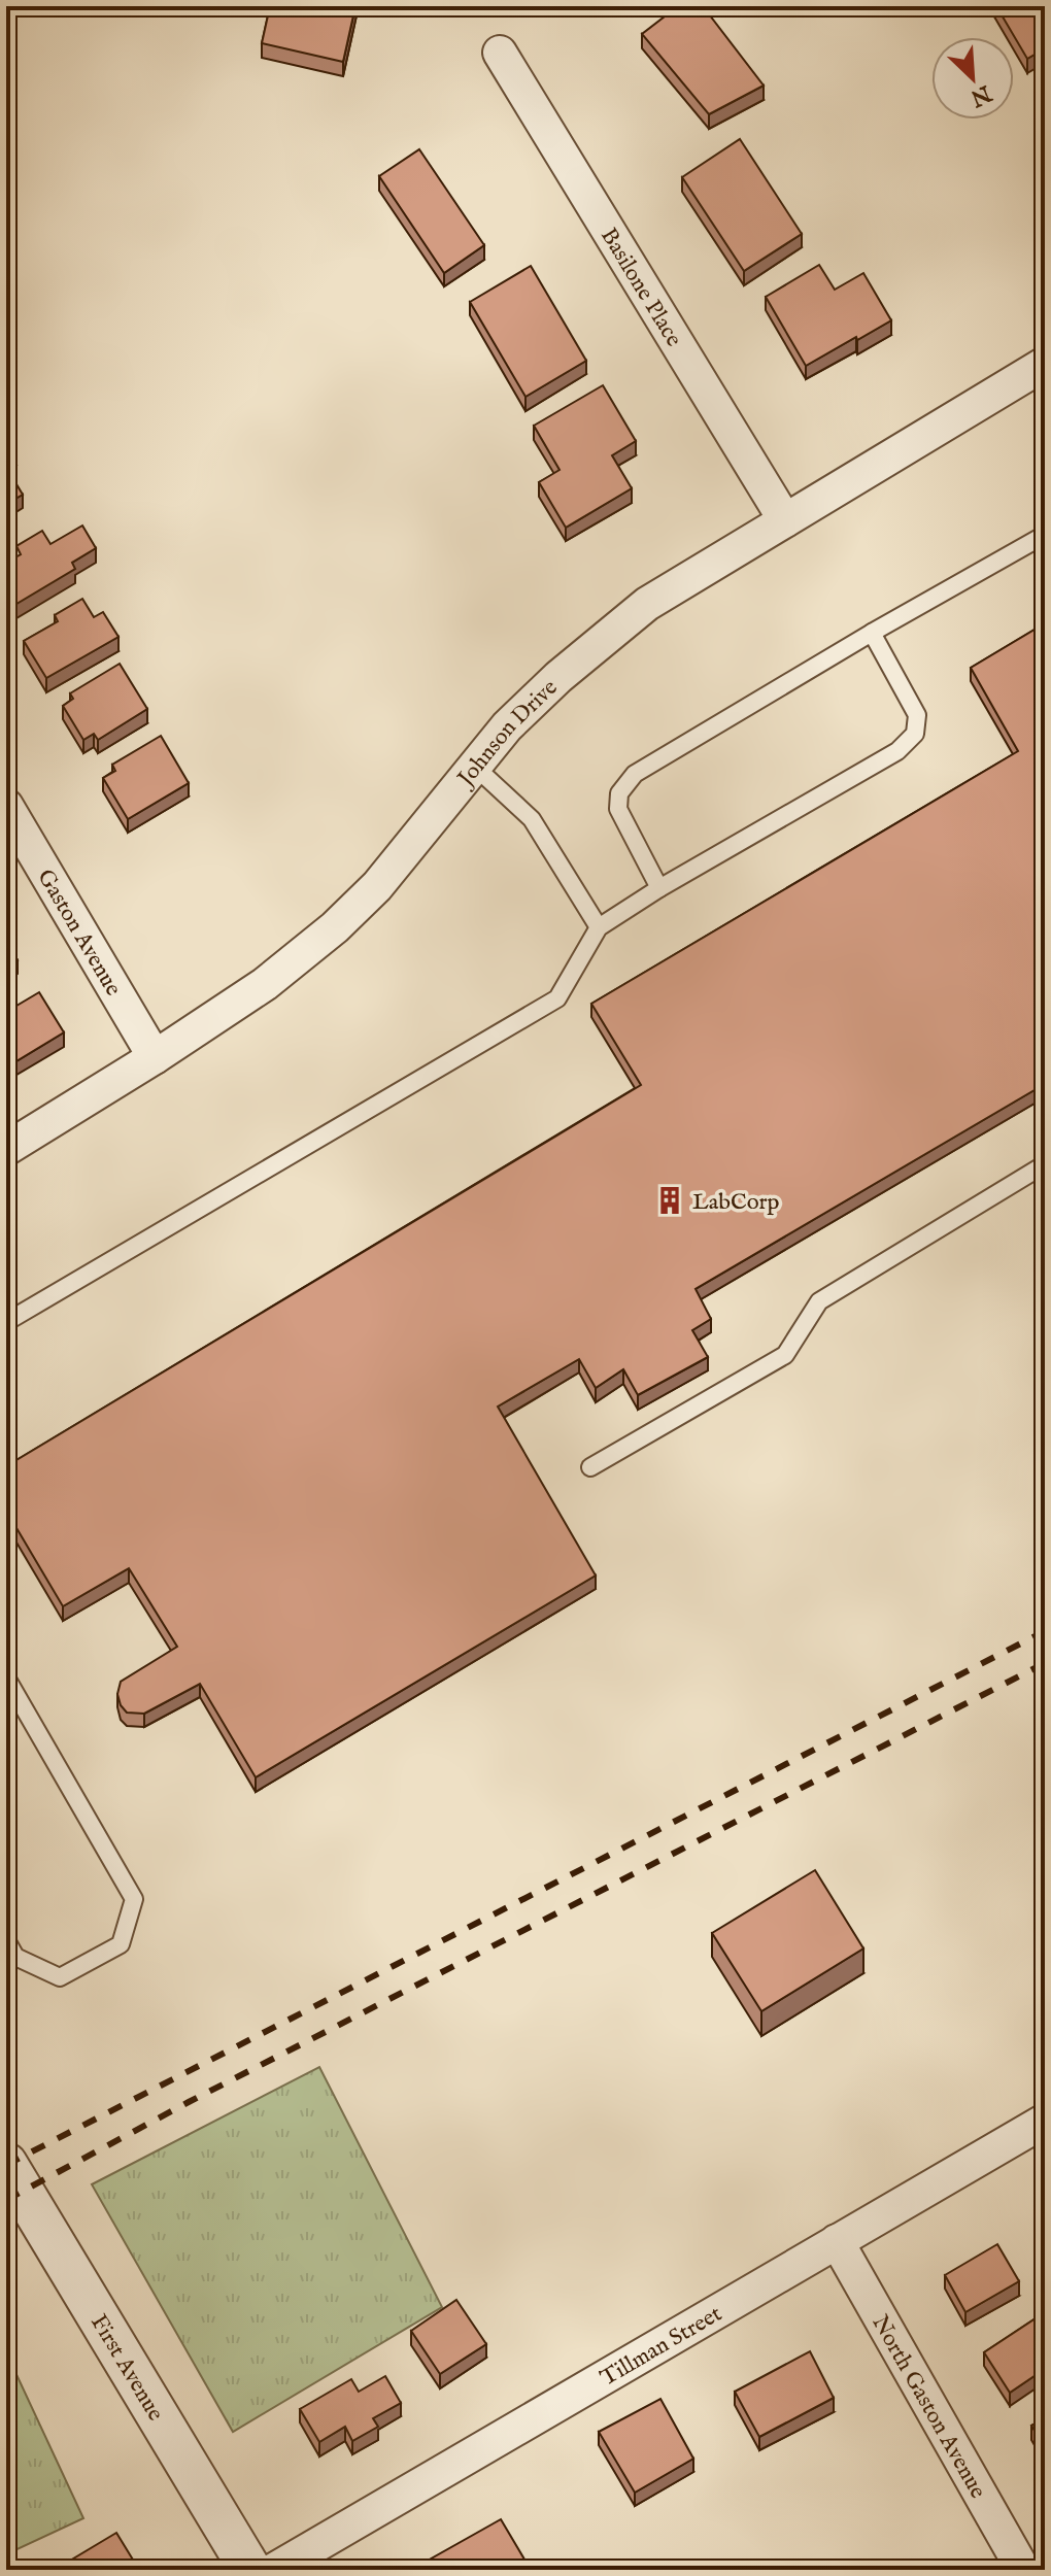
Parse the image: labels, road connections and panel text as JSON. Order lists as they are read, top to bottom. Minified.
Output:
{"streets":{"street":["Basilone Place","Johnson Drive","Gaston Avenue","Tillman Street","First Avenue","North Gaston Avenue"]},"crossings":[["Basilone Place","Johnson Drive"],["Johnson Drive","Gaston Avenue"],["Tillman Street","North Gaston Avenue"]],"places":{"building":["LabCorp"]},"north":"bottom right"}
